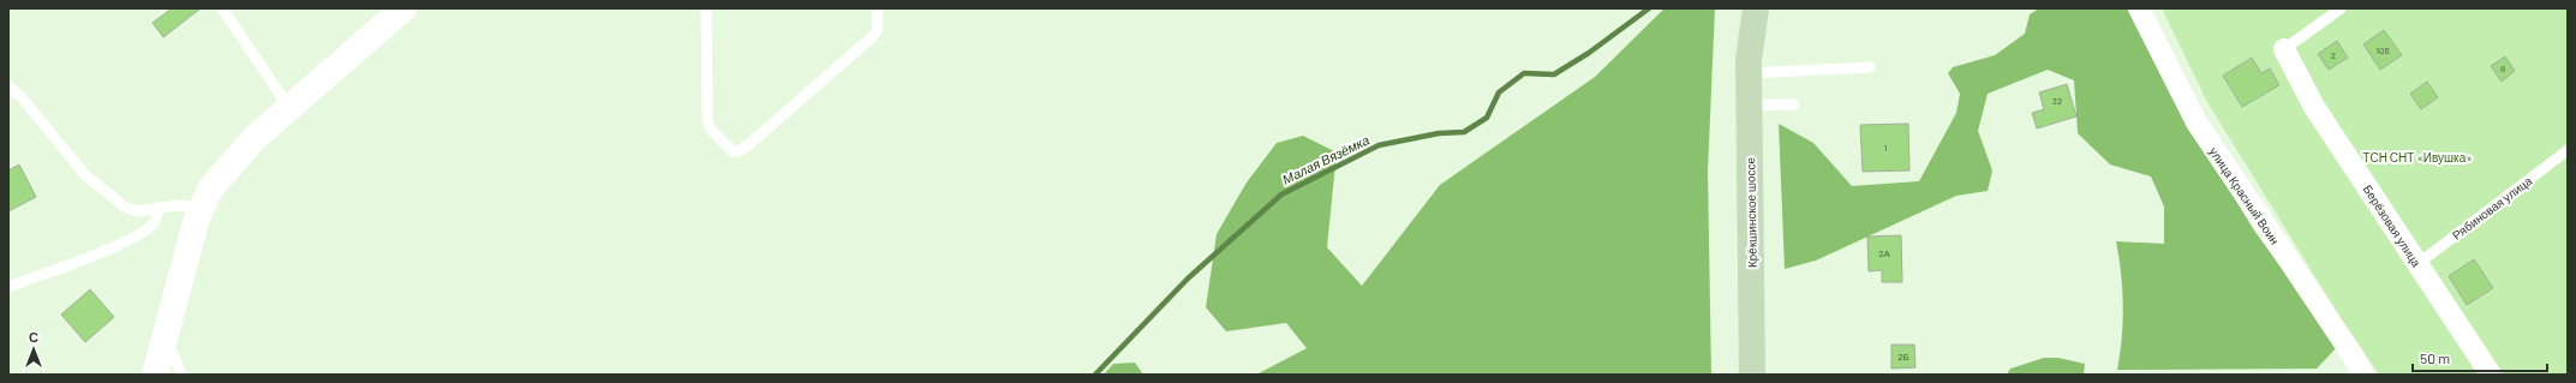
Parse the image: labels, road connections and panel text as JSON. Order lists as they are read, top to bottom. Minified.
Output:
{"streets":{"main road":["Крёкшинское шоссе"],"street":["улица Красный Воин","Берёзовая улица"],"lane":["Рябиновая улица"]},"crossings":[["Рябиновая улица","Берёзовая улица"]],"water":["Малая Вязёмка"],"parks":["ТСН СНТ «Ивушка»"],"house_numbers":["106","2","8","32","1","2А","2Б"],"scale_bar":"50 m","north":"top"}
